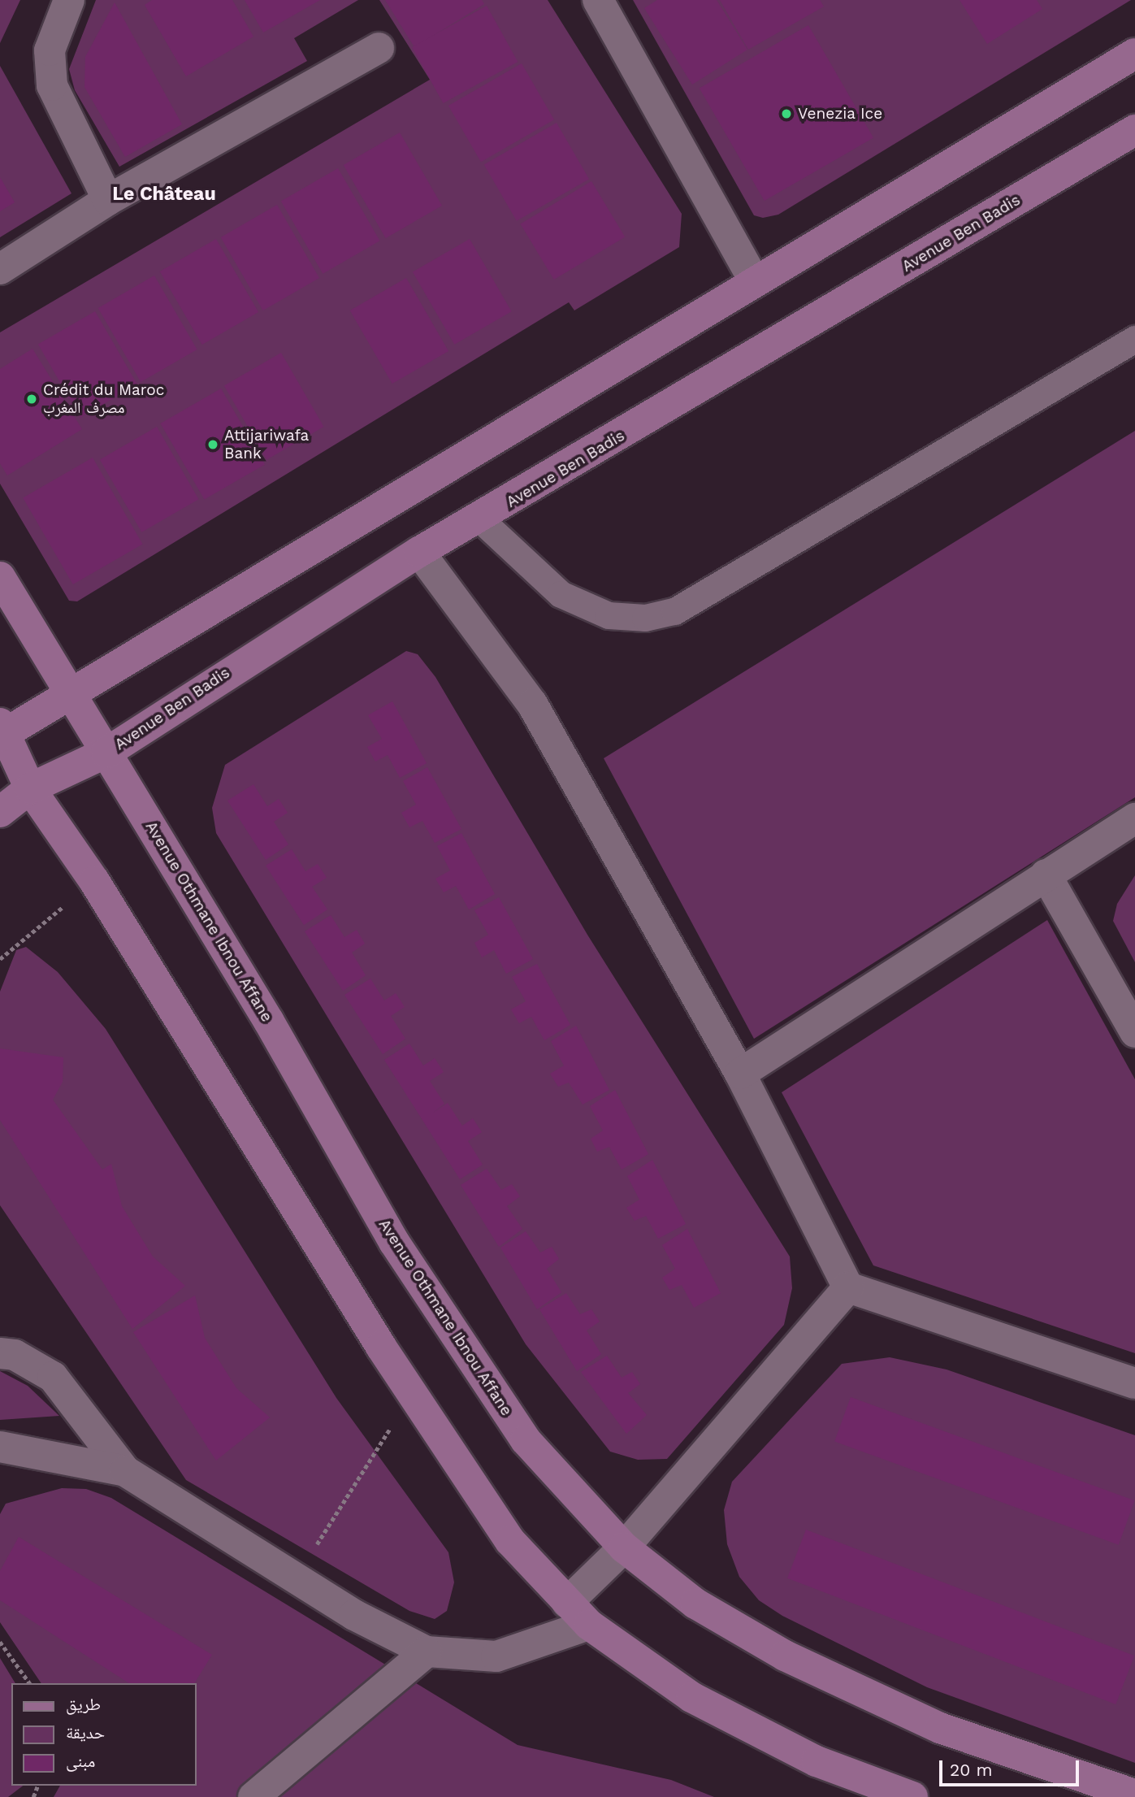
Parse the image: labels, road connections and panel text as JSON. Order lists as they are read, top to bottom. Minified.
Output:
{"streets":{"main road":["Avenue Ben Badis","Avenue Othmane Ibnou Affane"]},"crossings":[["Avenue Ben Badis","Avenue Othmane Ibnou Affane"]],"districts":["Le Château"],"places":["Venezia Ice","Crédit du Maroc مصرف المغرب","Attijariwafa Bank"],"legend":["طريق","حديقة","مبنى"],"scale_bar":"20 m"}
